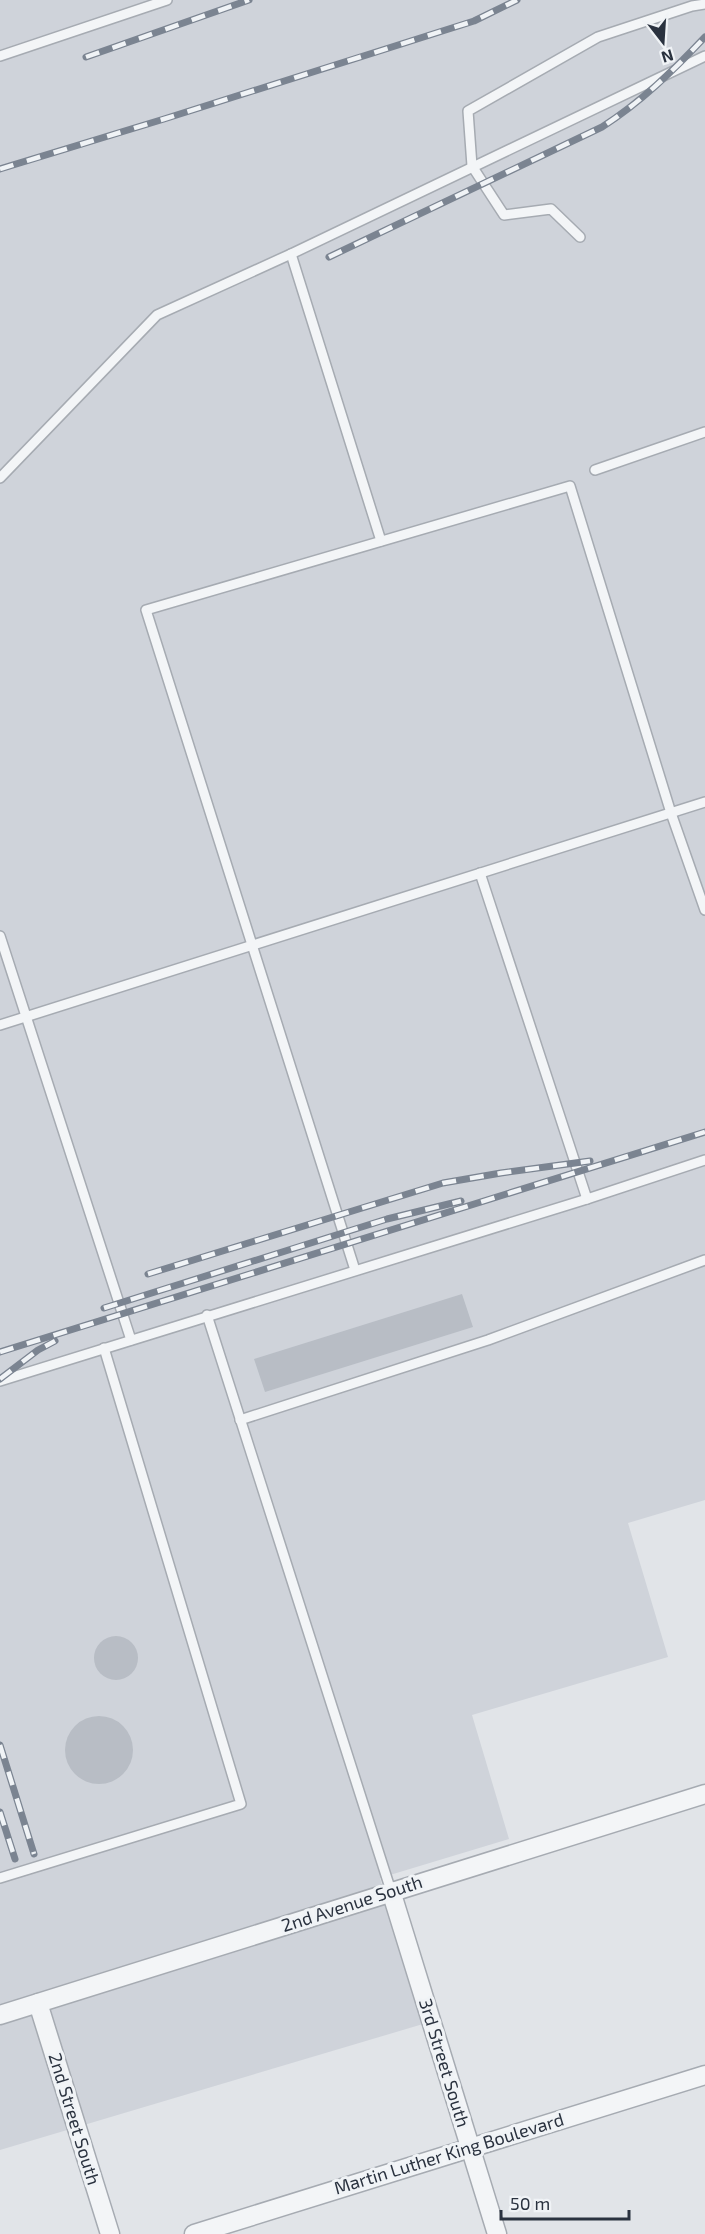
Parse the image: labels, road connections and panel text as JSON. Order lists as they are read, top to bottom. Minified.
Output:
{"streets":{"street":["2nd Avenue South","3rd Street South","2nd Street South","Martin Luther King Boulevard"]},"crossings":[["2nd Avenue South","3rd Street South"],["2nd Avenue South","2nd Street South"],["3rd Street South","Martin Luther King Boulevard"]],"scale_bar":"50 m","north":"bottom"}
